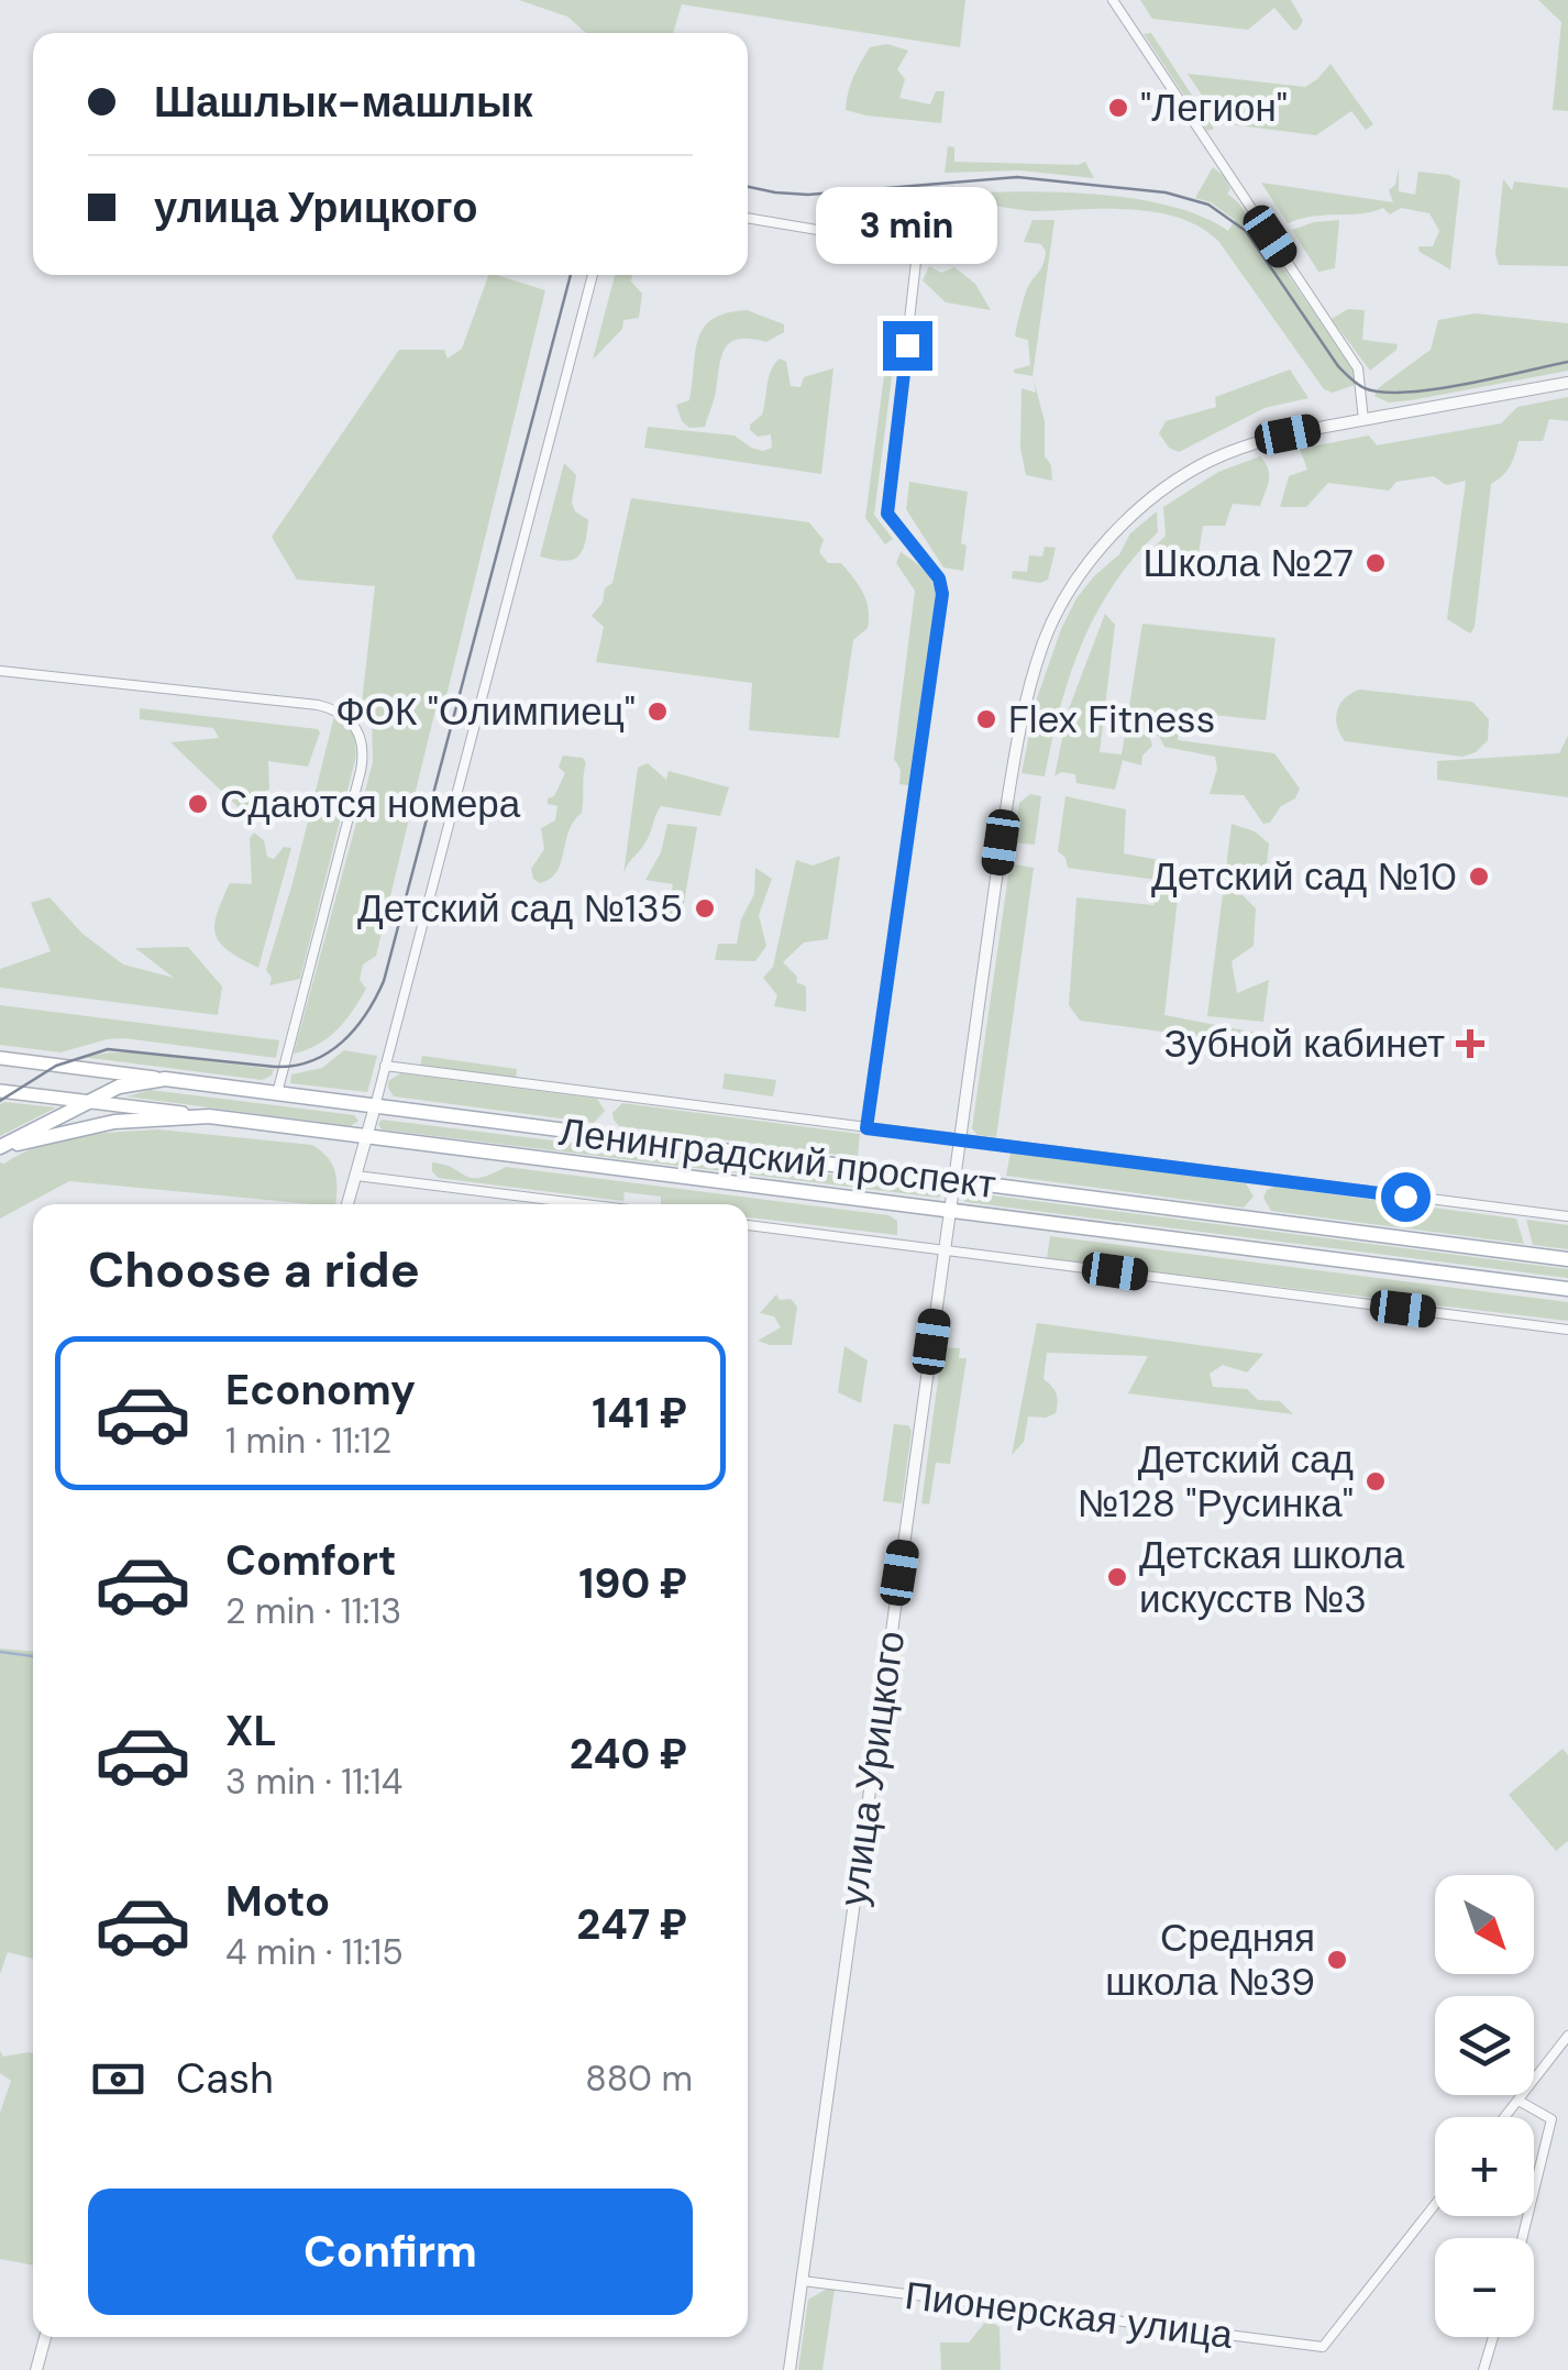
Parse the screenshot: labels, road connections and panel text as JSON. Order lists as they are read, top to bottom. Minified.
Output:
{"streets":{"main road":["Ленинградский проспект"],"street":["улица Урицкого","Пионерская улица"]},"crossings":[["Ленинградский проспект","улица Урицкого"],["улица Урицкого","Пионерская улица"]],"places":{"other":["\"Легион\"","Школа №27","ФОК \"Олимпиец\"","Flex Fitness","Сдаются номера","Детский сад №10","Детский сад №135","Детский сад №128 \"Русинка\"","Детская школа искусств №3","Средняя школа №39"],"health":["Зубной кабинет"]},"north":"bottom right","page":{"banner":["Шашлык-машлык","улица Урицкого"],"bubble":"3 min","heading":"Choose a ride","list":[{"name":"Economy","note":"1 min · 11:12","value":"141 ₽"},{"name":"Comfort","note":"2 min · 11:13","value":"190 ₽"},{"name":"XL","note":"3 min · 11:14","value":"240 ₽"},{"name":"Moto","note":"4 min · 11:15","value":"247 ₽"}],"map_buttons":["+","−"],"pay":["Cash","880 m"],"buttons":"Confirm"}}
